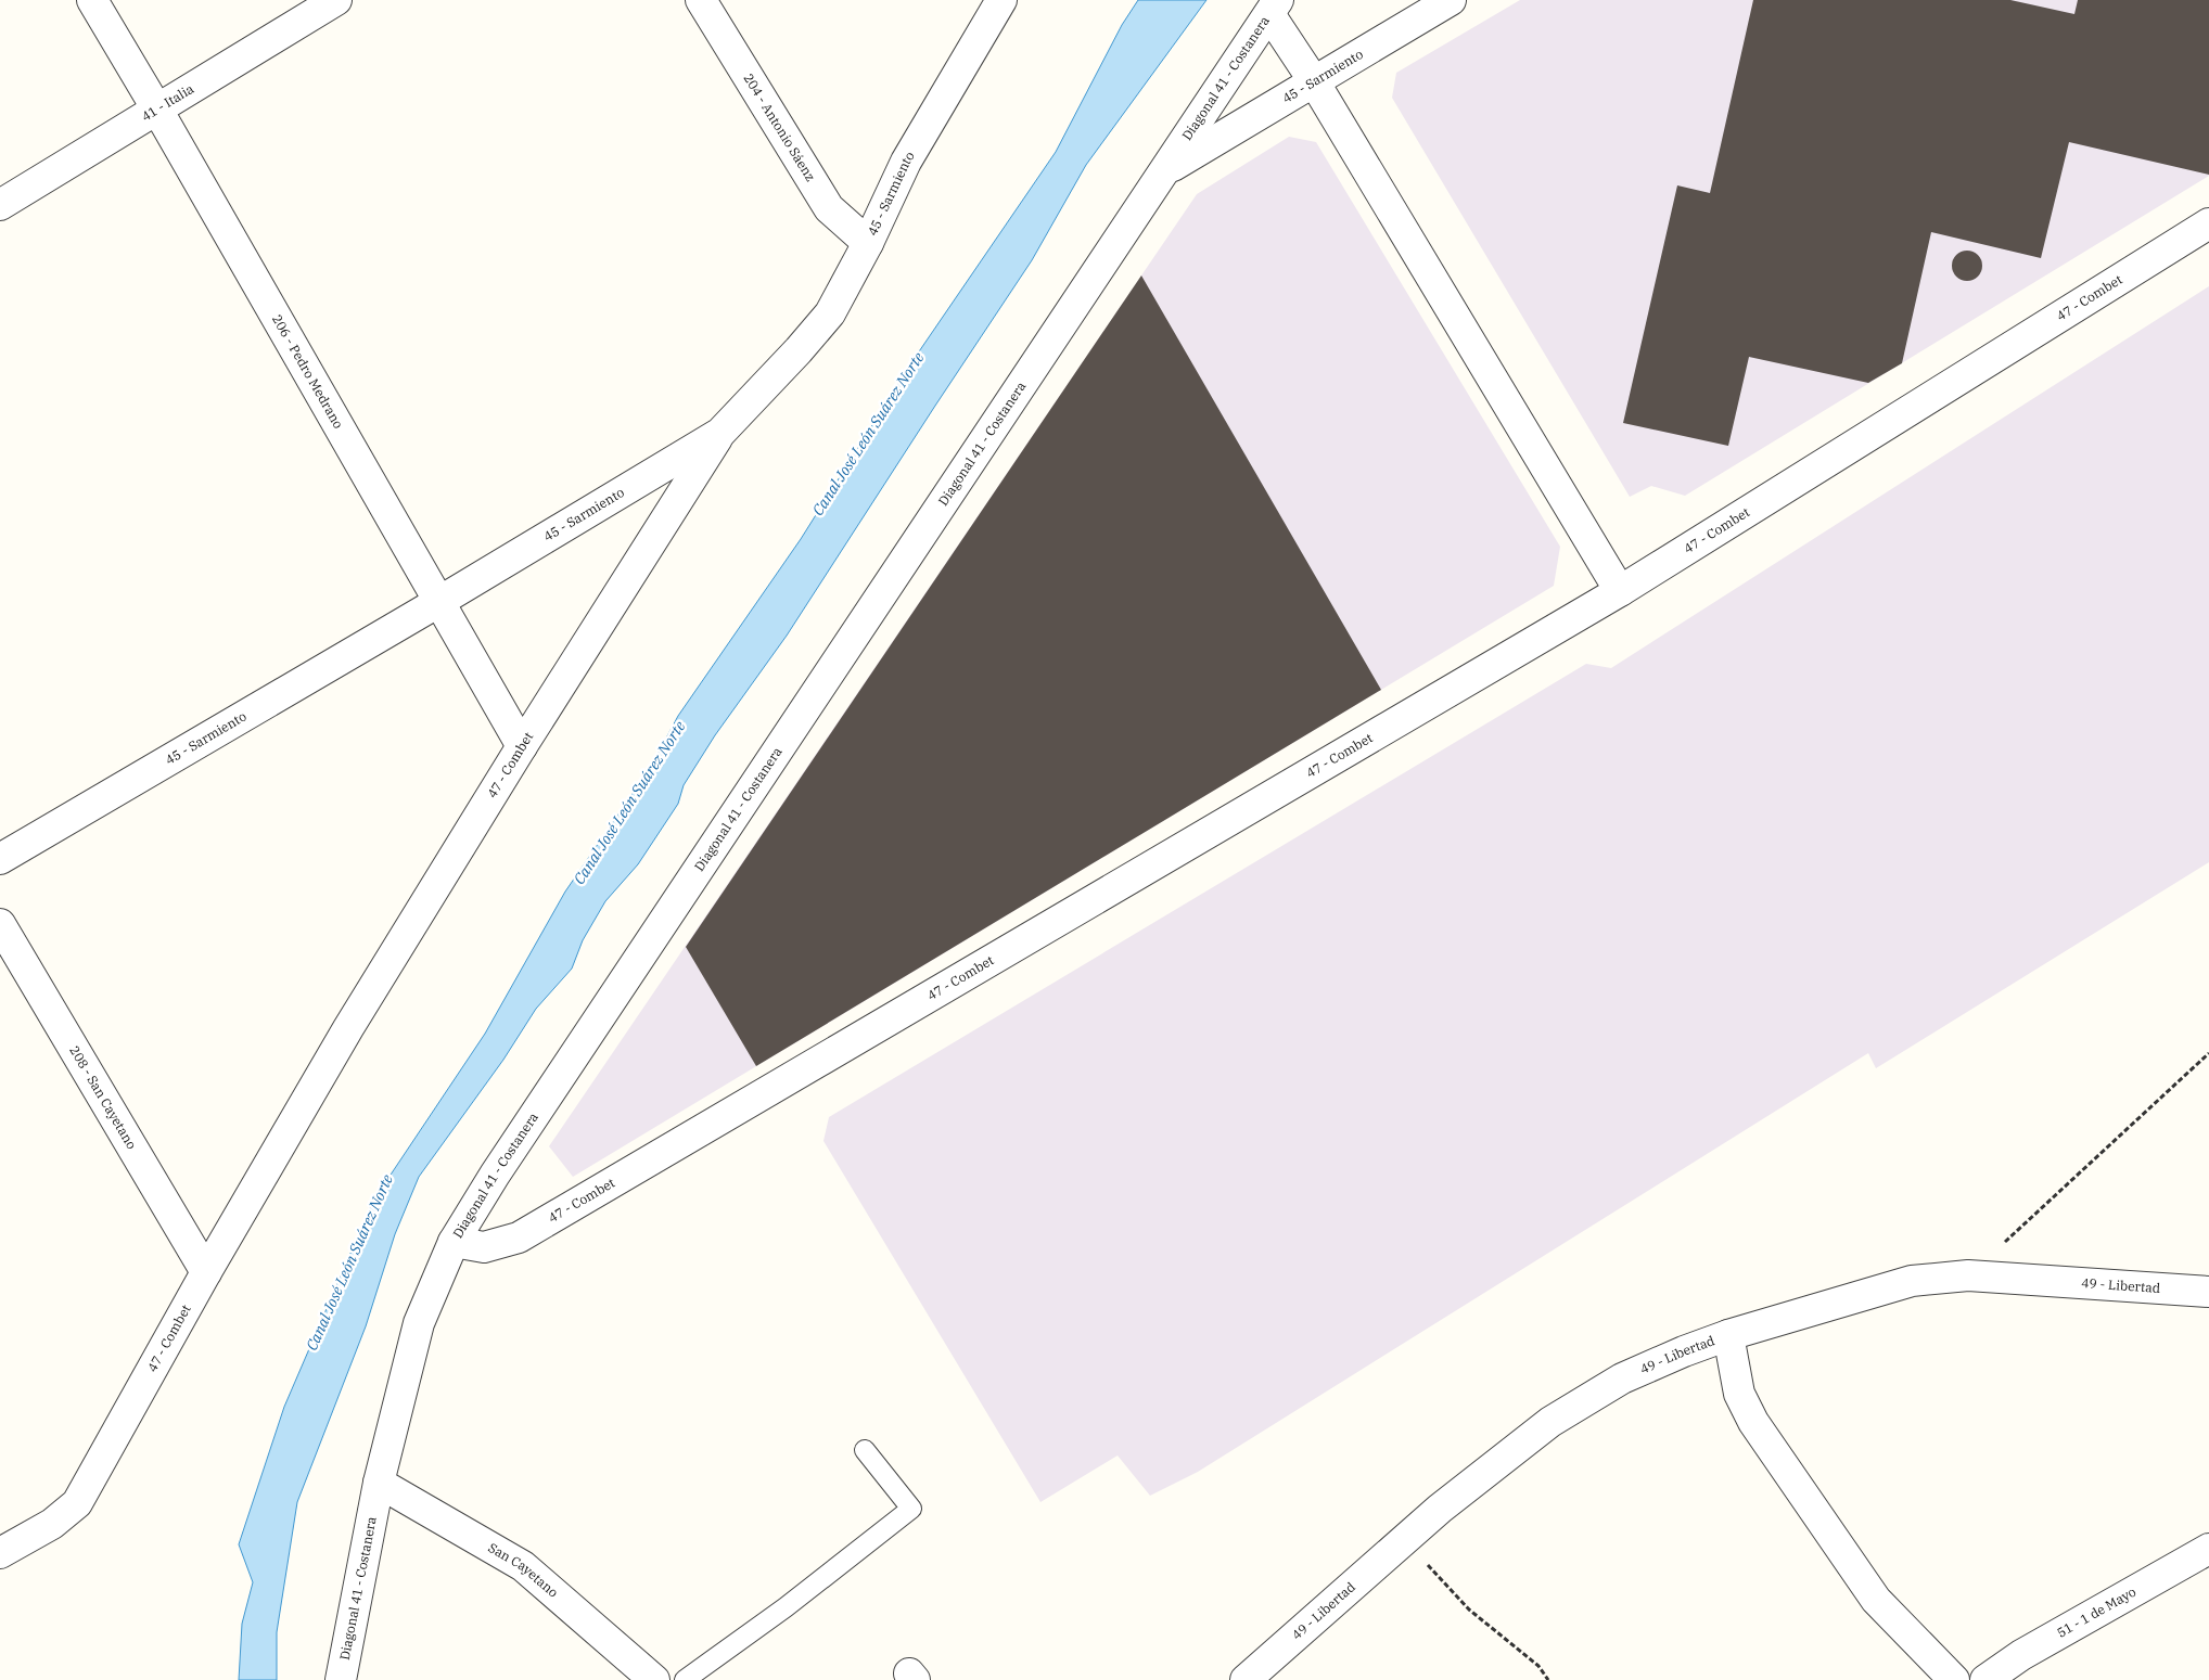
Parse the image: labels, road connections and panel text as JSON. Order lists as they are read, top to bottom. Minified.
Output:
{"streets":{"street":["45 - Sarmiento","Diagonal 41 - Costanera","41 - Italia","204 - Antonio Sáenz","47 - Combet","206 - Pedro Medrano","208 - San Cayetano","49 - Libertad","San Cayetano","51 - 1 de Mayo"]},"crossings":[["45 - Sarmiento","Diagonal 41 - Costanera"],["45 - Sarmiento","204 - Antonio Sáenz"],["45 - Sarmiento","47 - Combet"],["45 - Sarmiento","206 - Pedro Medrano"],["Diagonal 41 - Costanera","47 - Combet"],["Diagonal 41 - Costanera","San Cayetano"],["41 - Italia","206 - Pedro Medrano"],["47 - Combet","206 - Pedro Medrano"],["47 - Combet","208 - San Cayetano"]],"water":["Canal José León Suárez Norte"]}
